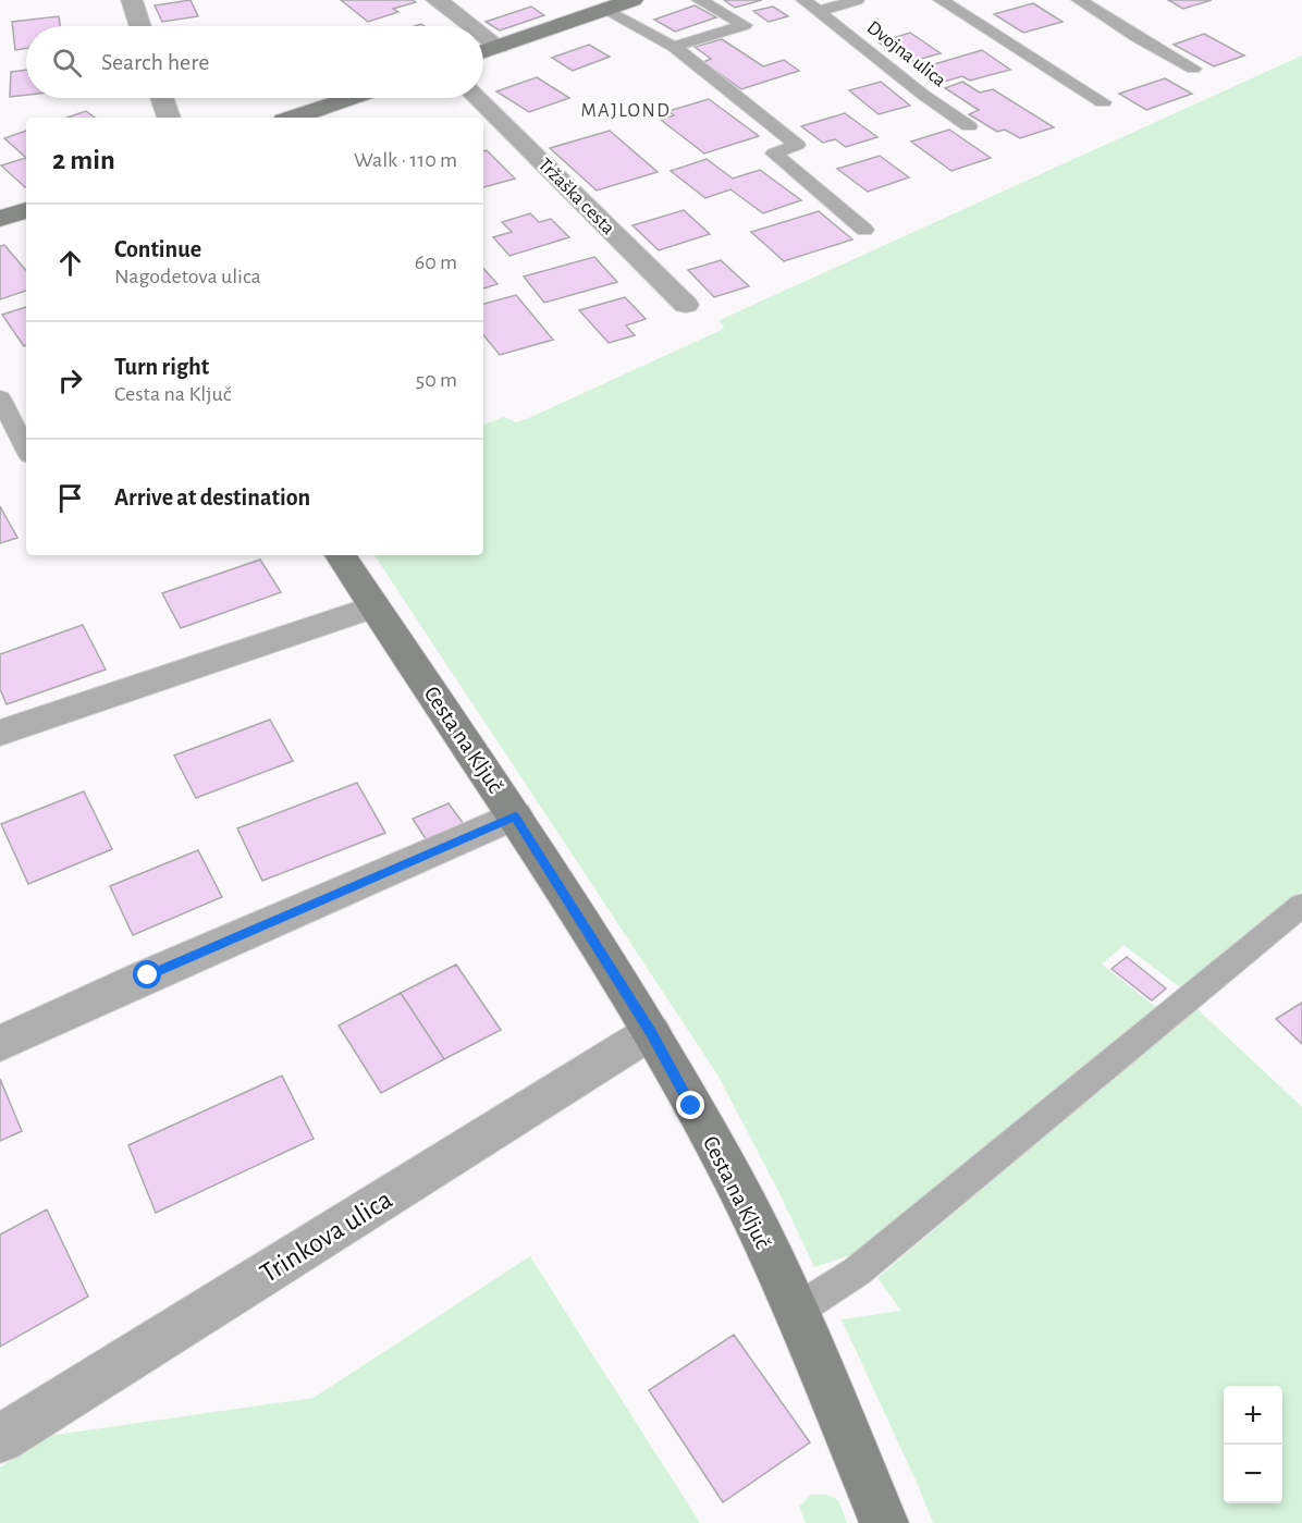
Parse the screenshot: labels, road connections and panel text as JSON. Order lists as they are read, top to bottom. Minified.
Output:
{"streets":{"street":["Tržaška cesta","Cesta na Ključ","Trinkova ulica"],"lane":["Dvojna ulica"]},"crossings":[["Cesta na Ključ","Trinkova ulica"]],"districts":["MAJLOND"],"page":{"search":"Search here","heading":["2 min","Walk · 110 m"],"list":[["Continue","Nagodetova ulica","60 m"],["Turn right","Cesta na Ključ","50 m"],"Arrive at destination"],"map_buttons":["+","−"]}}
